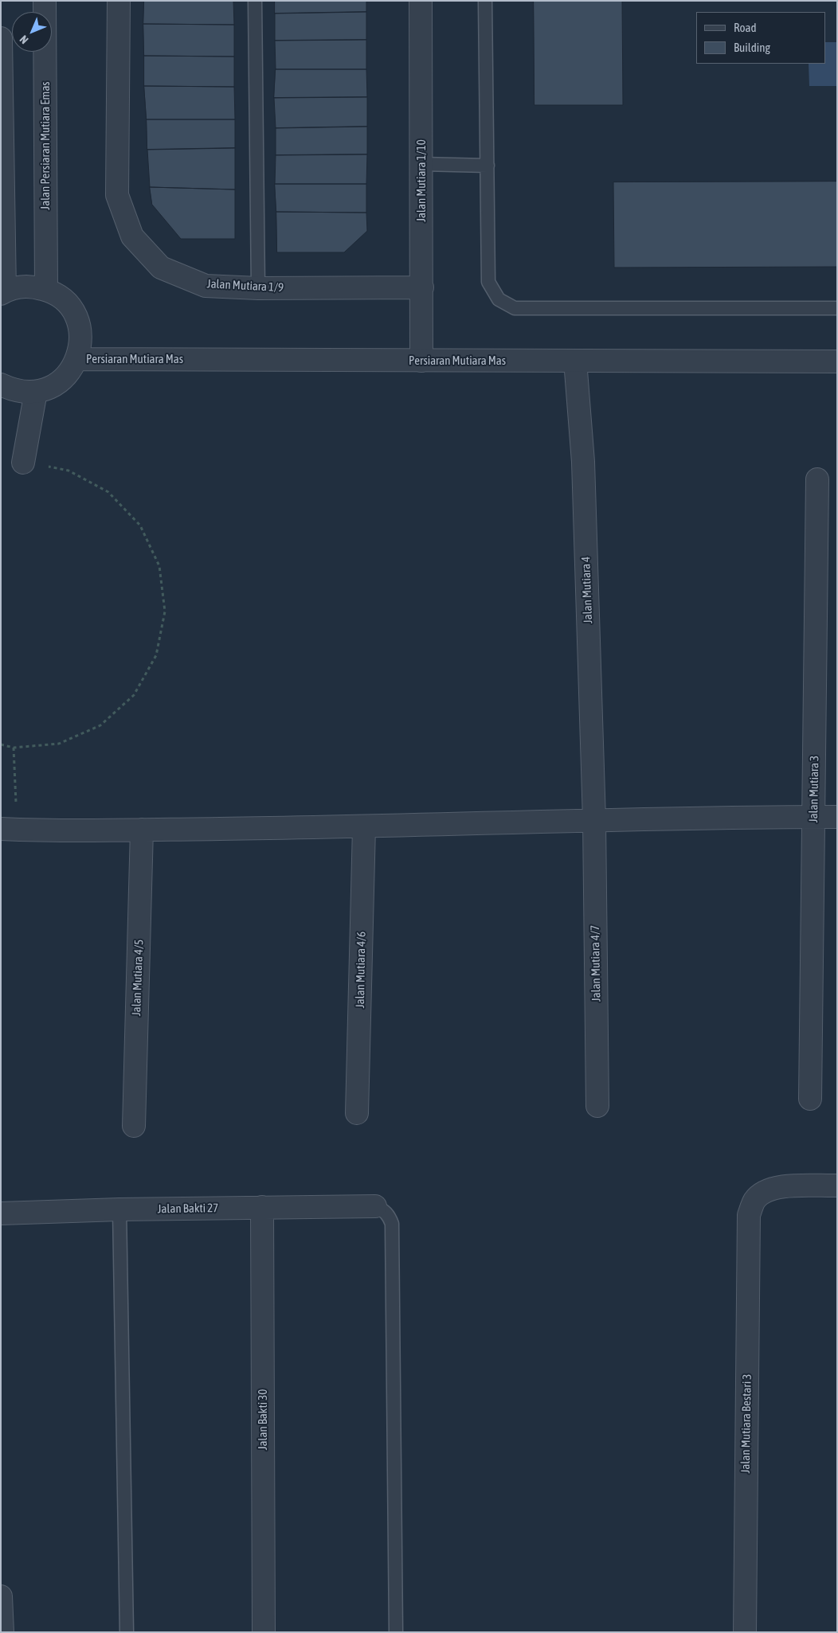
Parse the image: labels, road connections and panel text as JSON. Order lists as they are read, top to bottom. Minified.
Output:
{"streets":{"street":["Jalan Persiaran Mutiara Emas","Jalan Mutiara 1/10","Jalan Mutiara 1/9","Persiaran Mutiara Mas","Jalan Mutiara 4","Jalan Mutiara 3","Jalan Mutiara 4/7","Jalan Mutiara 4/6","Jalan Mutiara 4/5","Jalan Bakti 27","Jalan Bakti 30","Jalan Mutiara Bestari 3"]},"crossings":[["Jalan Mutiara 1/10","Jalan Mutiara 1/9"],["Jalan Mutiara 1/10","Persiaran Mutiara Mas"],["Persiaran Mutiara Mas","Jalan Mutiara 4"],["Jalan Mutiara 4","Jalan Mutiara 4/7"],["Jalan Bakti 27","Jalan Bakti 30"]],"legend":["Road","Building"],"north":"bottom left"}
